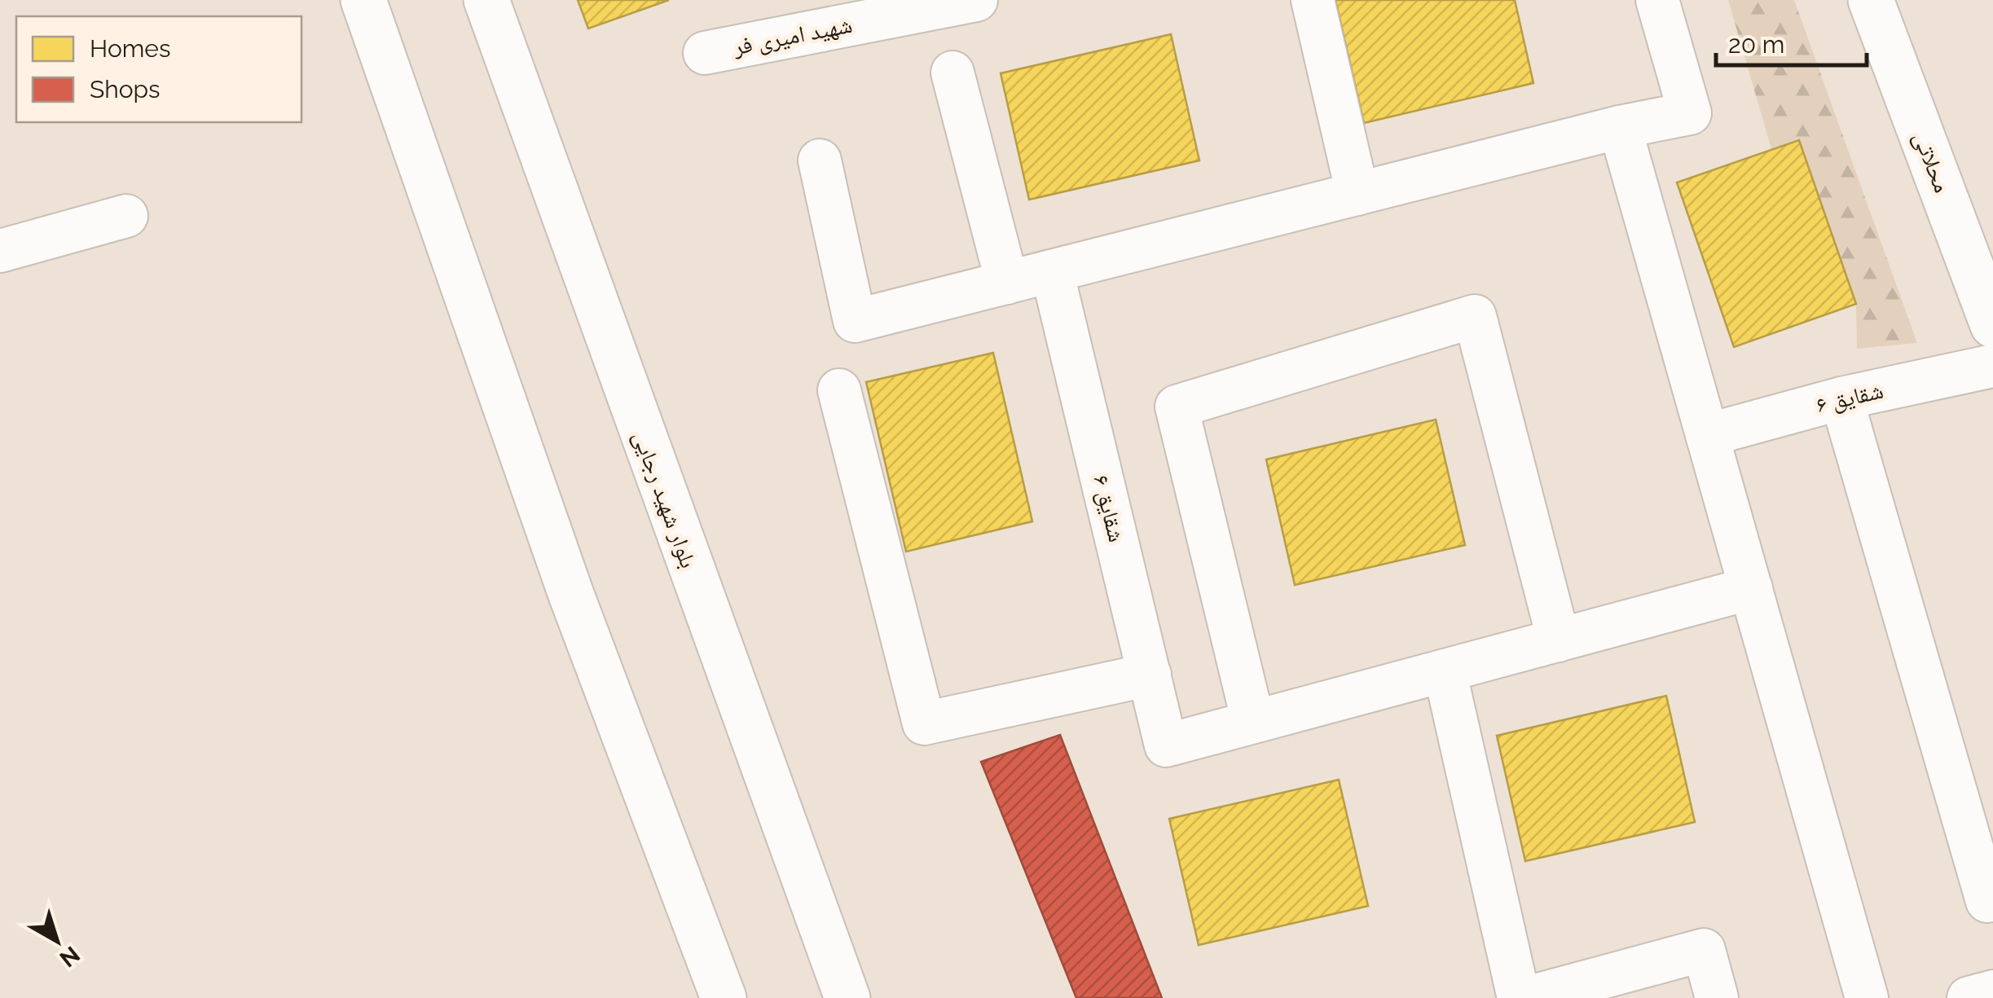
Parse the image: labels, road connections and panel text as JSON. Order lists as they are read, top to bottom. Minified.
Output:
{"streets":{"main road":["محلاتی","بلوار شهید رجایی"],"street":["شهید امیری فر","شقایق ۶"]},"legend":["Homes","Shops"],"scale_bar":"20 m","north":"bottom right"}
